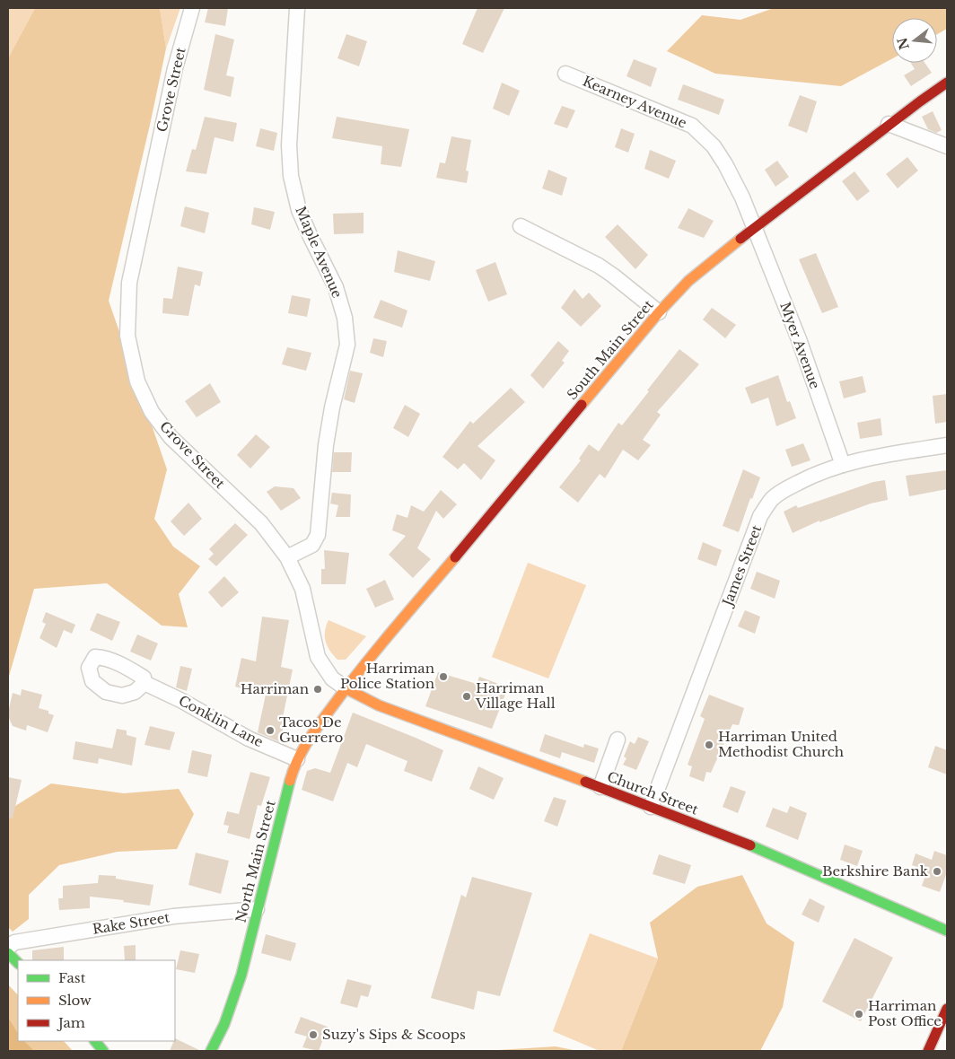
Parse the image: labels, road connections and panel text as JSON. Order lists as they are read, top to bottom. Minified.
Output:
{"streets":{"street":["Grove Street","Kearney Avenue","Maple Avenue","Myer Avenue","South Main Street","James Street","Conklin Lane","Church Street","North Main Street","Rake Street"]},"crossings":[["Grove Street","Maple Avenue"],["Grove Street","South Main Street"],["Grove Street","Church Street"],["Grove Street","North Main Street"],["Kearney Avenue","Myer Avenue"],["Kearney Avenue","South Main Street"],["Myer Avenue","South Main Street"],["Myer Avenue","James Street"],["South Main Street","Church Street"],["South Main Street","North Main Street"],["James Street","Church Street"],["Conklin Lane","North Main Street"],["Church Street","North Main Street"],["North Main Street","Rake Street"]],"places":["Harriman Police Station","Harriman","Harriman Village Hall","Tacos De Guerrero","Harriman United Methodist Church","Berkshire Bank","Harriman Post Office","Suzy's Sips & Scoops"],"legend":["Fast","Slow","Jam"],"north":"left"}
